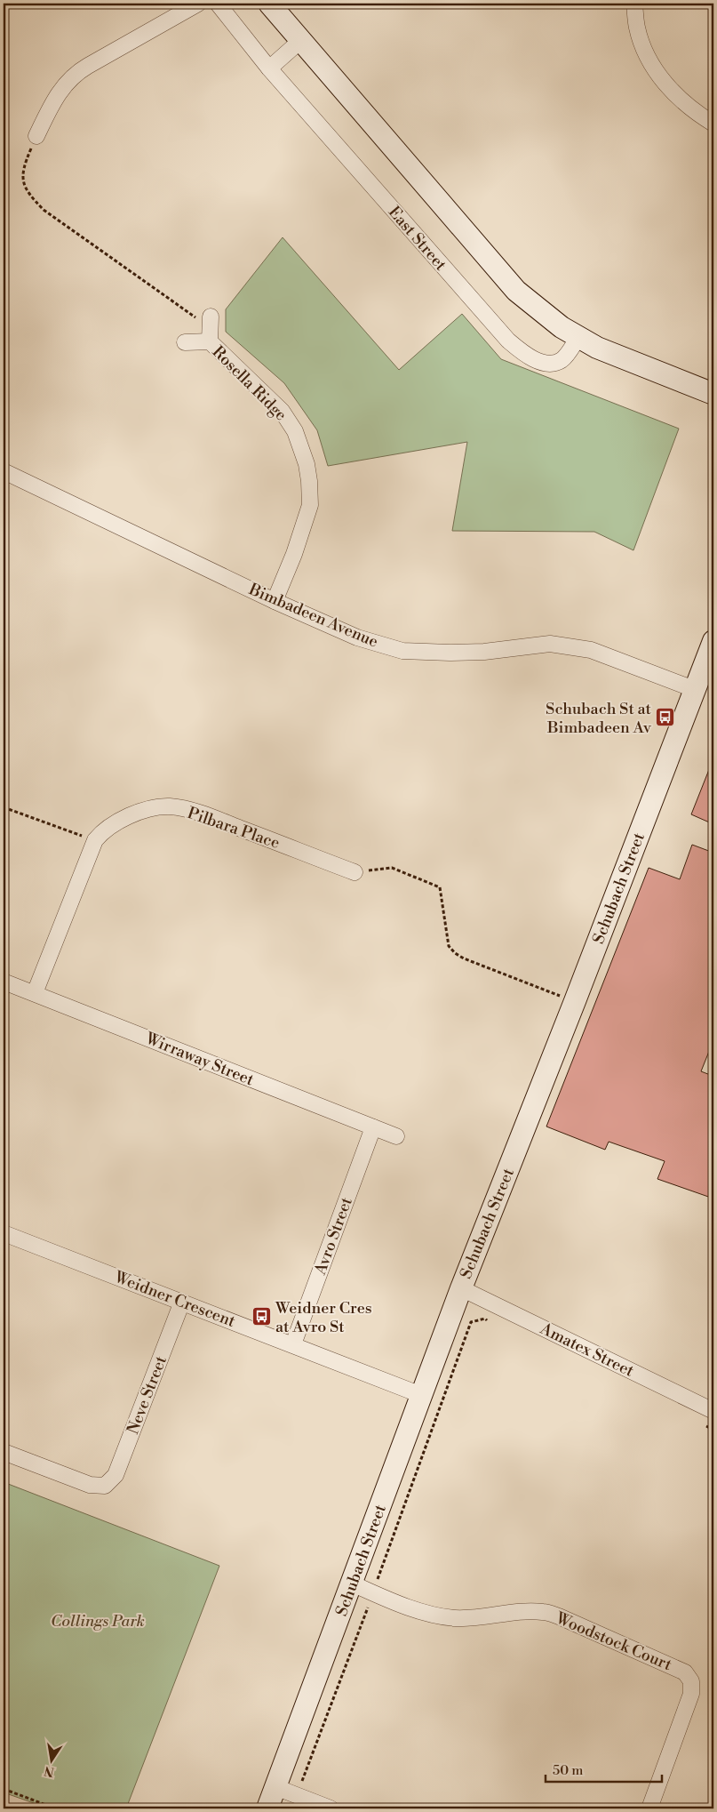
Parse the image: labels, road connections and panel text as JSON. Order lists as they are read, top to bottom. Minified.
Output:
{"streets":{"street":["East Street","Rosella Ridge","Bimbadeen Avenue","Pilbara Place","Schubach Street","Wirraway Street","Avro Street","Weidner Crescent","Amatex Street","Neve Street","Woodstock Court"]},"crossings":[["Rosella Ridge","Bimbadeen Avenue"],["Bimbadeen Avenue","Schubach Street"],["Pilbara Place","Wirraway Street"],["Schubach Street","Weidner Crescent"],["Schubach Street","Amatex Street"],["Schubach Street","Woodstock Court"],["Wirraway Street","Avro Street"],["Avro Street","Weidner Crescent"],["Weidner Crescent","Neve Street"]],"parks":["Collings Park"],"places":{"bus stop":["Schubach St at Bimbadeen Av","Weidner Cres at Avro St"]},"scale_bar":"50 m","north":"bottom"}
